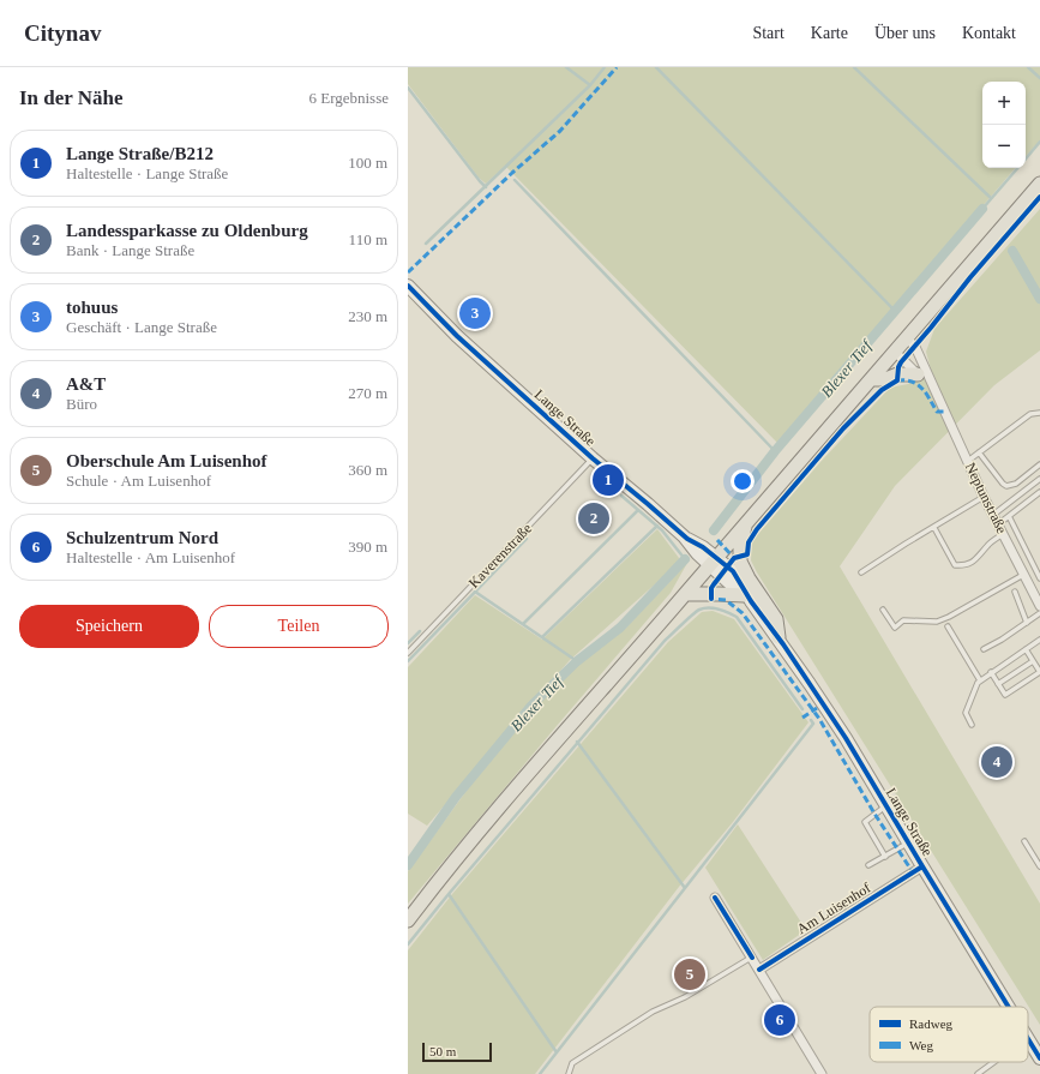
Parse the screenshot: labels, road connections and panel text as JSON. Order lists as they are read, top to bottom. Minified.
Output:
{"streets":{"street":["Lange Straße","Neptunstraße","Am Luisenhof"],"lane":["Kaverenstraße"]},"crossings":[["Lange Straße","Kaverenstraße"],["Lange Straße","Am Luisenhof"]],"water":["Blexer Tief"],"legend":["Radweg","Weg"],"scale_bar":"50 m","page":{"header":"Citynav","nav":["Start","Karte","Über uns","Kontakt"],"heading":["In der Nähe","6 Ergebnisse"],"map_buttons":["+","−"],"list":[{"mark":"1","name":"Lange Straße/B212","note":"Haltestelle · Lange Straße","value":"100 m"},{"mark":"2","name":"Landessparkasse zu Oldenburg","note":"Bank · Lange Straße","value":"110 m"},{"mark":"3","name":"tohuus","note":"Geschäft · Lange Straße","value":"230 m"},{"mark":"4","name":"A&T","note":"Büro","value":"270 m"},{"mark":"5","name":"Oberschule Am Luisenhof","note":"Schule · Am Luisenhof","value":"360 m"},{"mark":"6","name":"Schulzentrum Nord","note":"Haltestelle · Am Luisenhof","value":"390 m"}],"pins":["3","1","2","4","5","6"],"buttons":["Speichern","Teilen"],"scale":"50 m"}}
